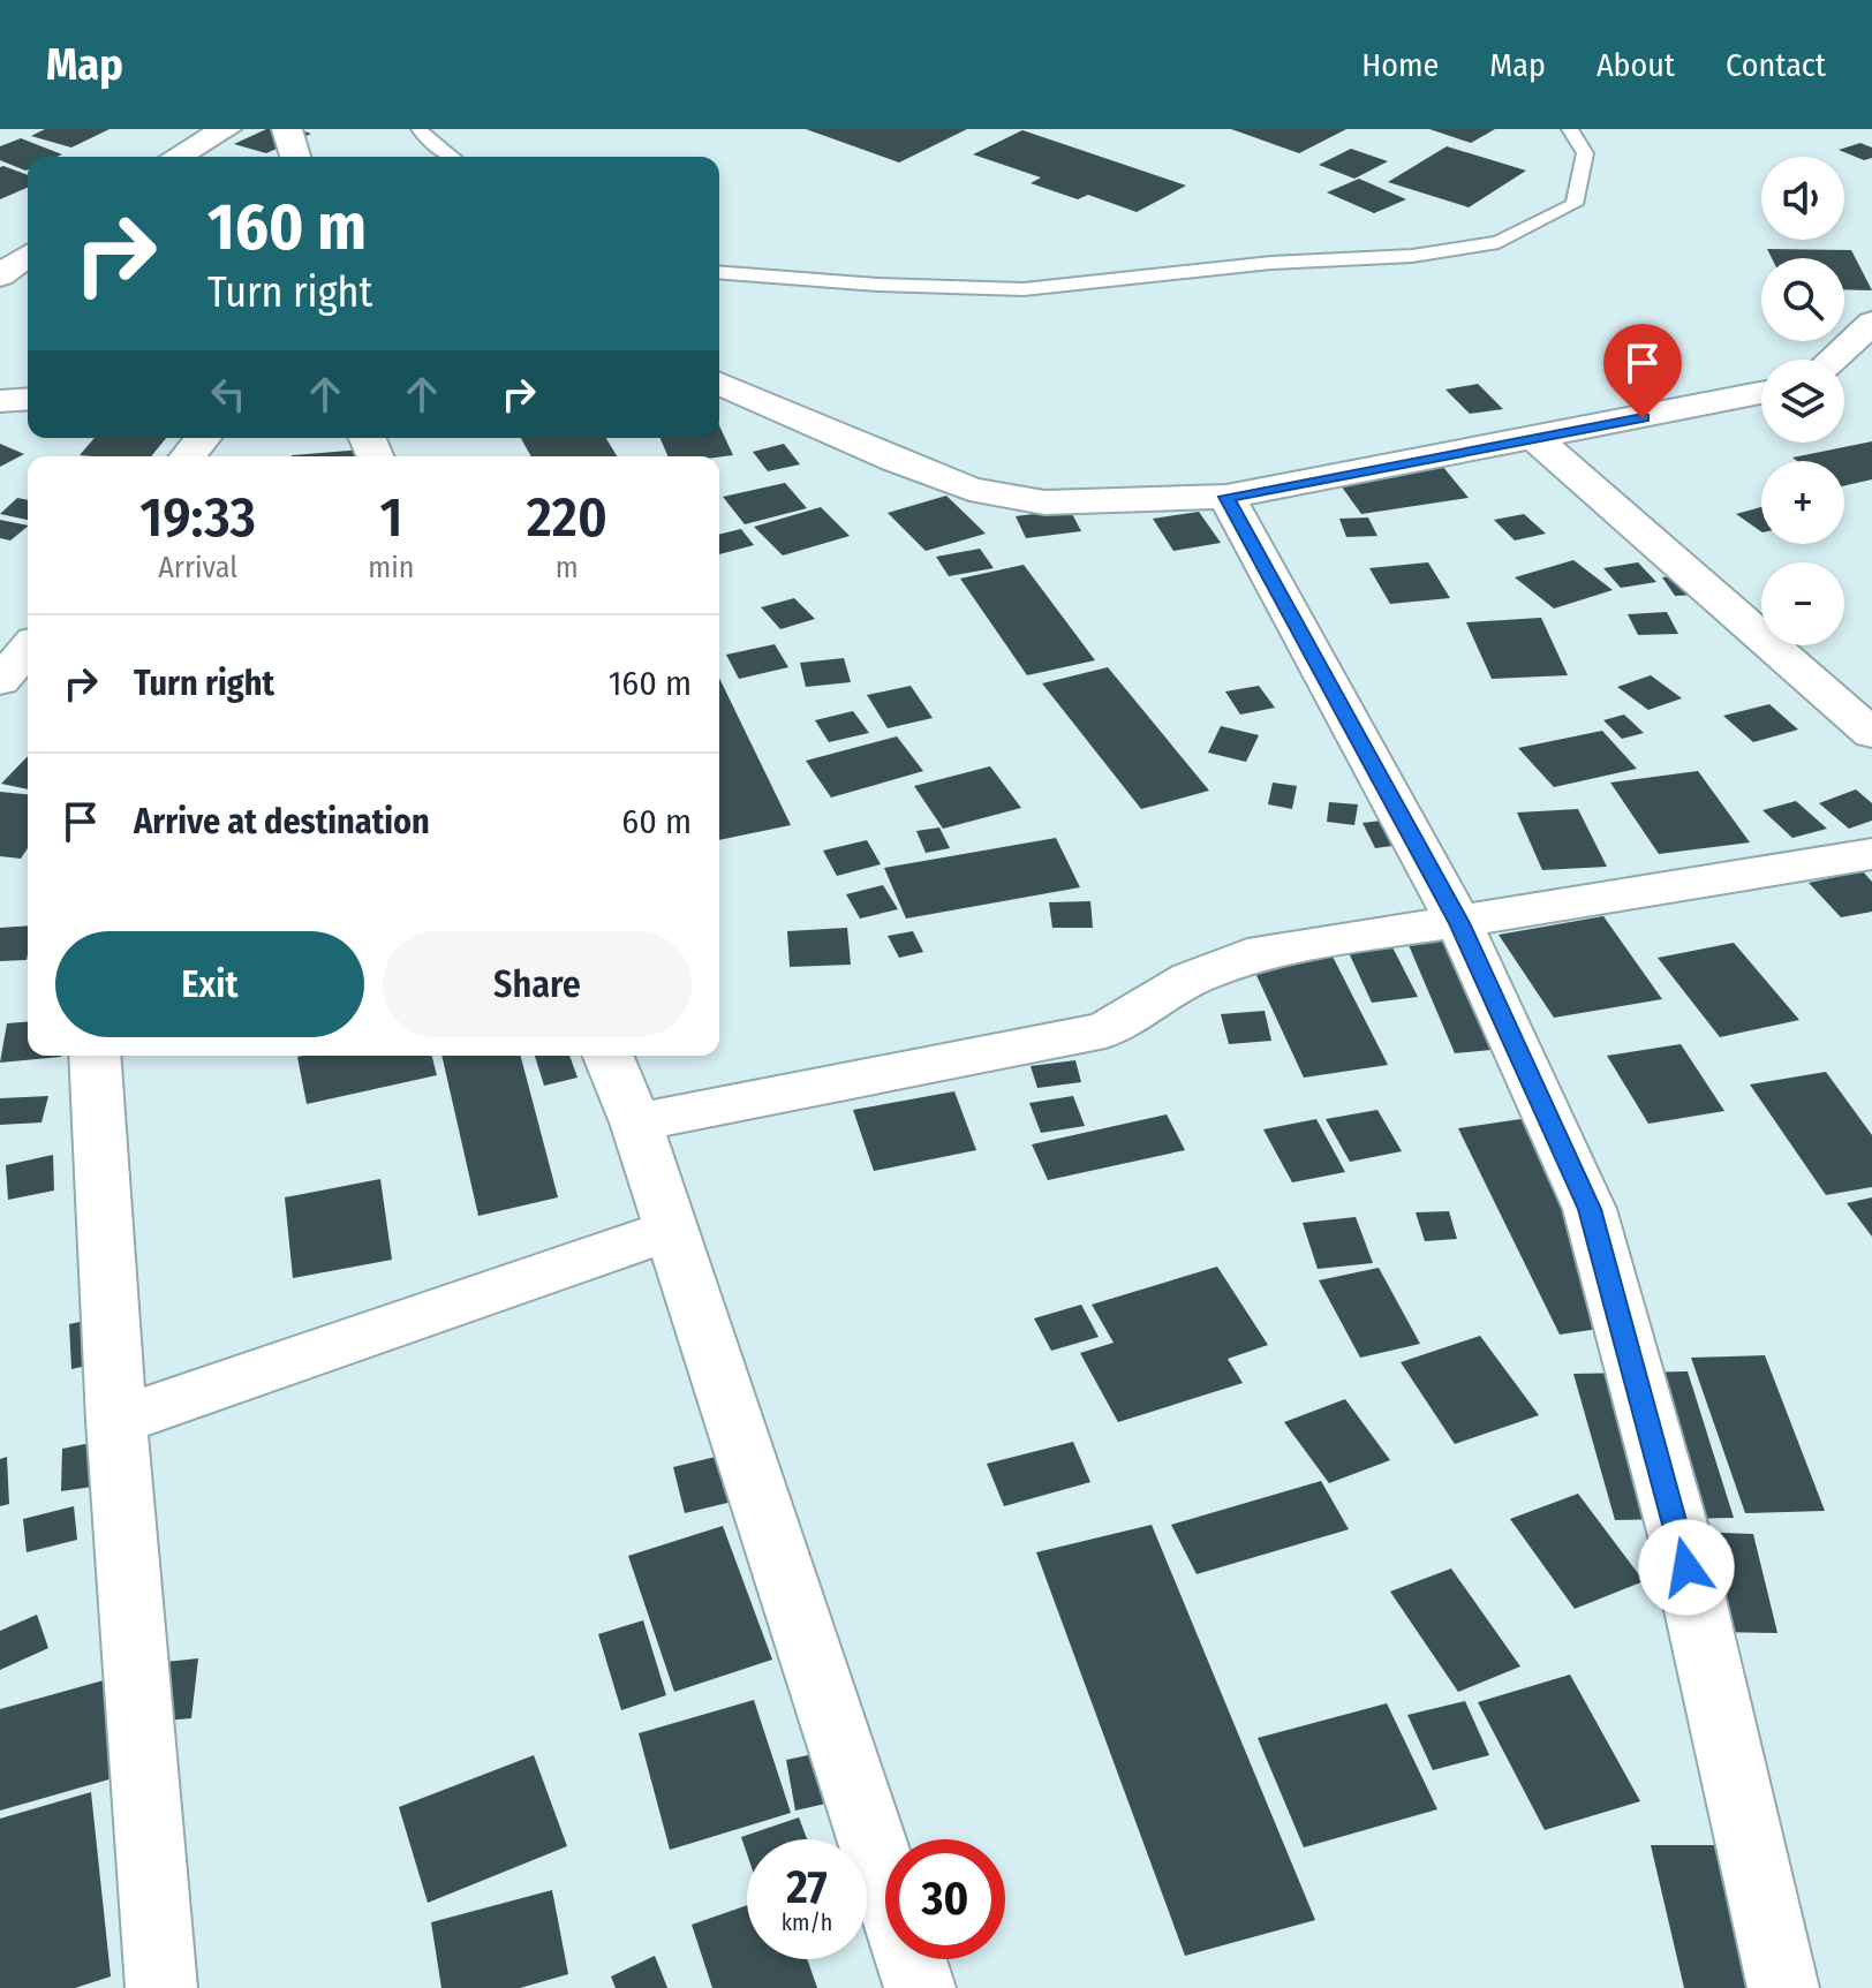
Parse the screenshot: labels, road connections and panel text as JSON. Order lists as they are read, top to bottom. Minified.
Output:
{"page":{"header":"Map","nav":["Home","Map","About","Contact"],"map_buttons":["+","−"],"turn":["160 m","Turn right"],"eta":["19:33","Arrival","1","min","220","m"],"list":[{"name":"Turn right","value":"160 m"},{"name":"Arrive at destination","value":"60 m"}],"buttons":["Exit","Share"],"speed":"27 km/h","limit":"30"}}
